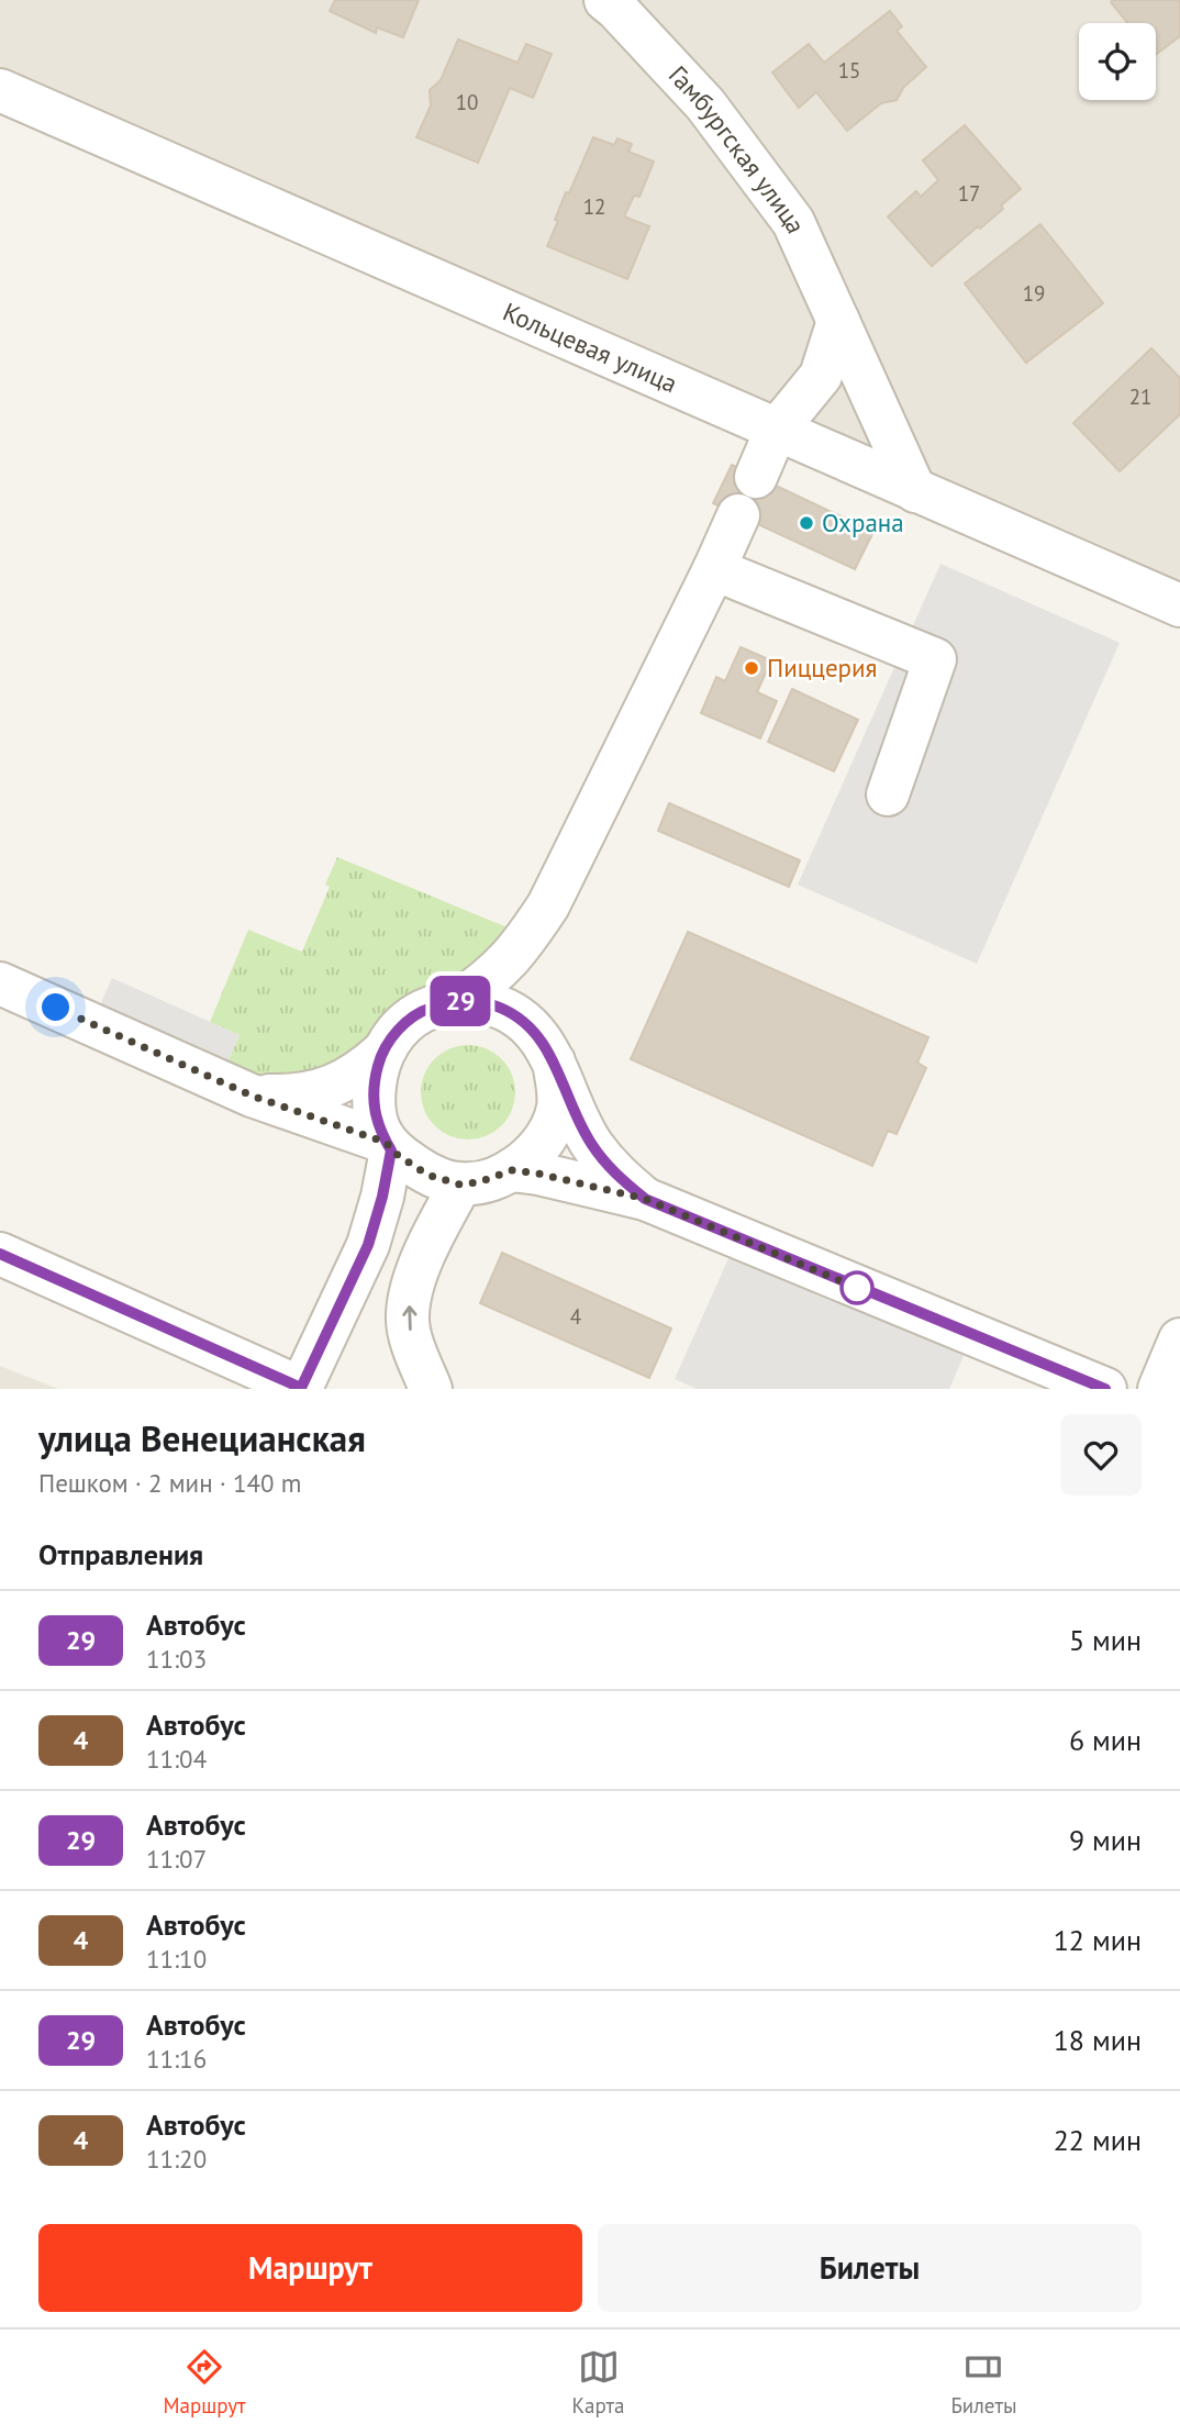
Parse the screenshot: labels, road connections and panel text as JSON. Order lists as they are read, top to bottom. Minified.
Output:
{"streets":{"street":["Гамбургская улица","Кольцевая улица"]},"crossings":[["Гамбургская улица","Кольцевая улица"]],"places":["Охрана","Пиццерия"],"lines":["bus line 29"],"house_numbers":["15","10","17","12","19","21","4"],"page":{"on_map":"29","heading":[["улица Венецианская","Пешком · 2 мин · 140 m"],"Отправления"],"list":[{"mark":"29","name":"Автобус","note":"11:03","value":"5 мин"},{"mark":"4","name":"Автобус","note":"11:04","value":"6 мин"},{"mark":"29","name":"Автобус","note":"11:07","value":"9 мин"},{"mark":"4","name":"Автобус","note":"11:10","value":"12 мин"},{"mark":"29","name":"Автобус","note":"11:16","value":"18 мин"},{"mark":"4","name":"Автобус","note":"11:20","value":"22 мин"}],"buttons":["Маршрут","Билеты"],"tabs":["Маршрут","Карта","Билеты"]}}
